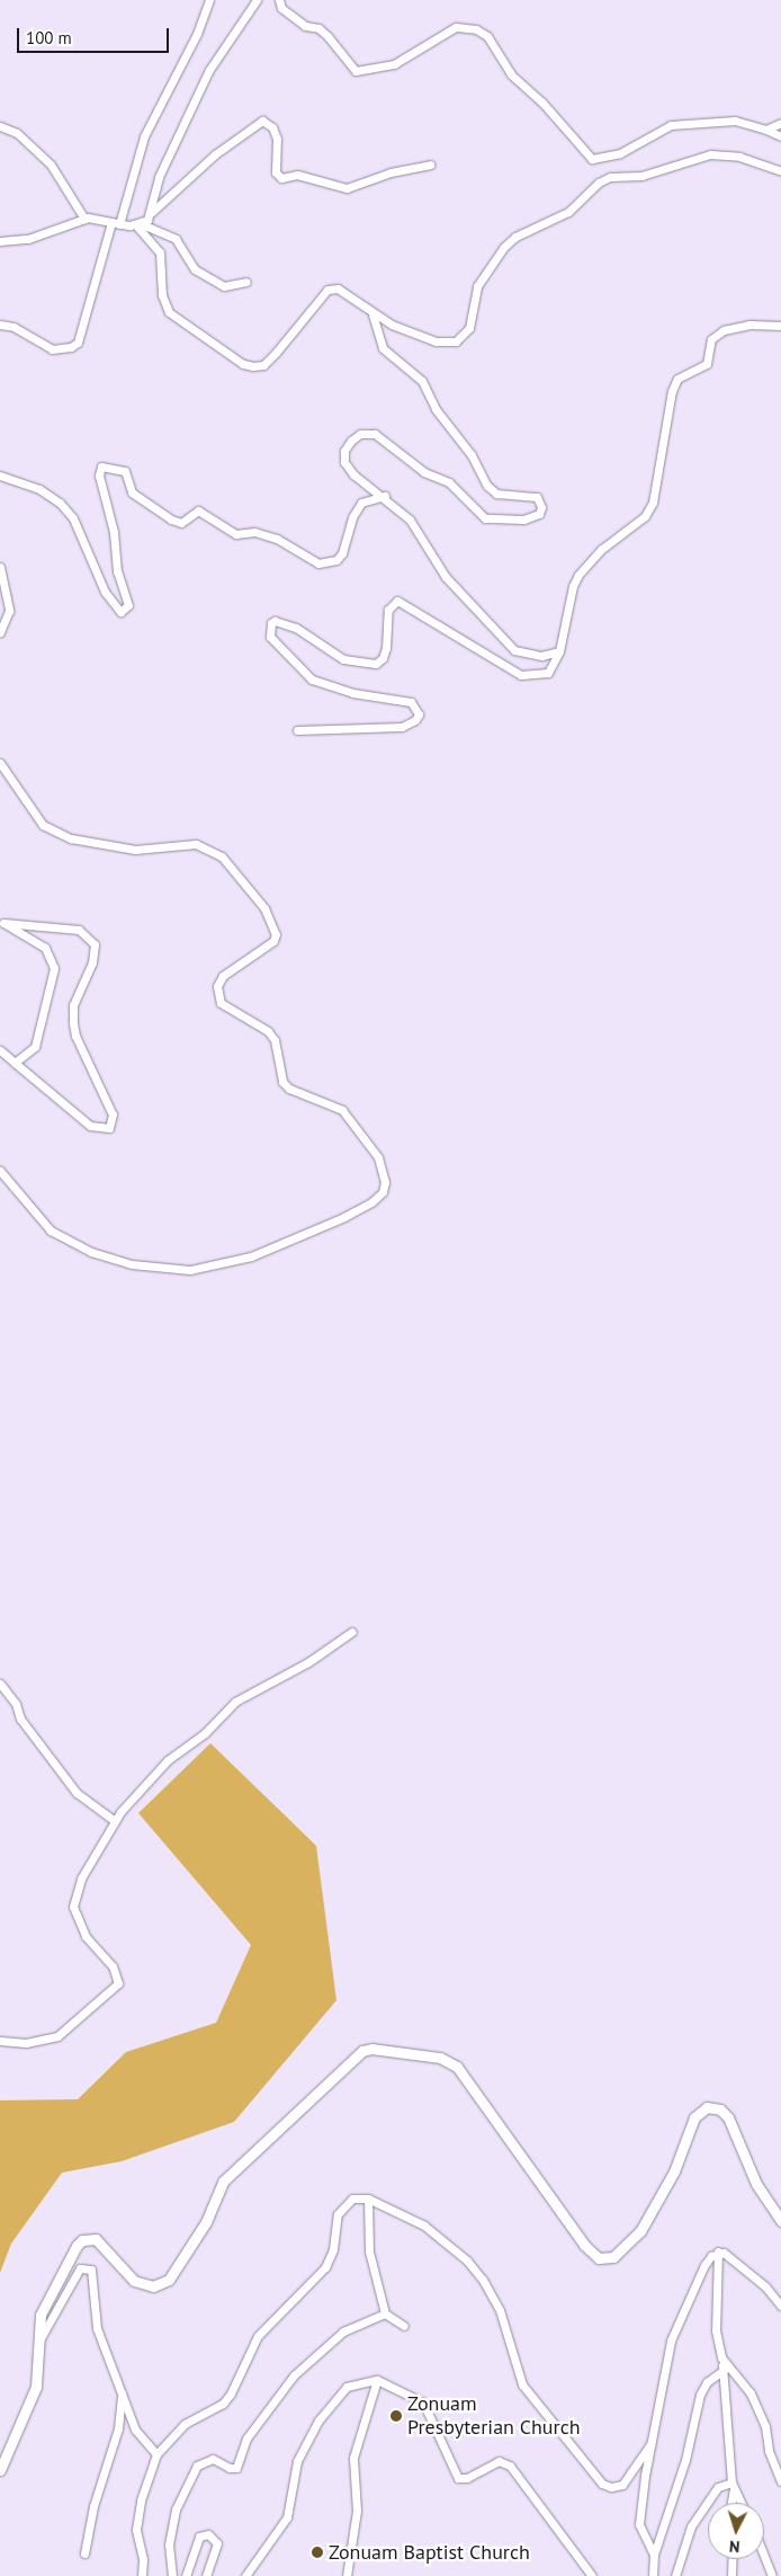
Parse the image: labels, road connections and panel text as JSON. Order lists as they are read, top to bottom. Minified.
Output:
{"places":["Zonuam Presbyterian Church","Zonuam Baptist Church"],"scale_bar":"100 m","north":"bottom"}
